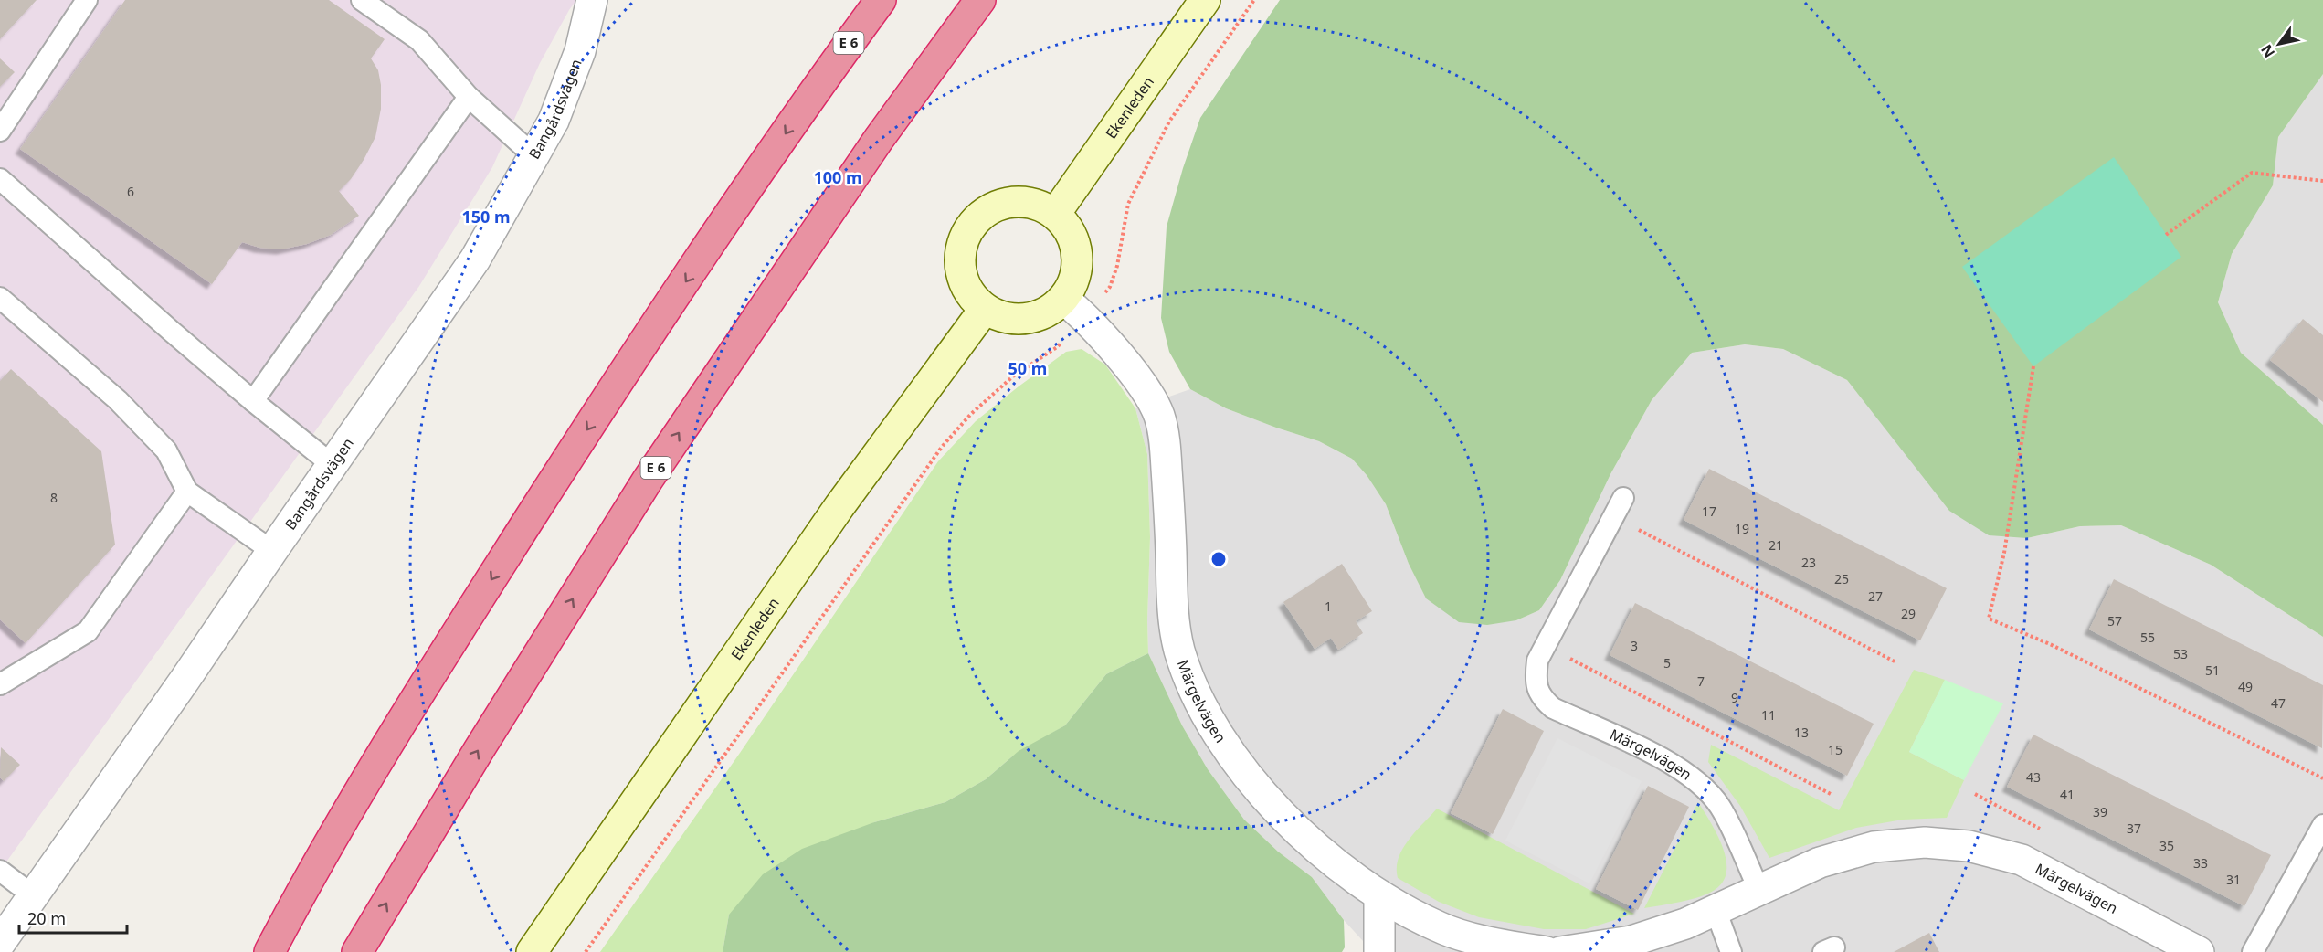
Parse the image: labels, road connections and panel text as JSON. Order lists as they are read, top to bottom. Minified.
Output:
{"streets":{"highway":["E 6"],"street":["Ekenleden","Bangårdsvägen","Märgelvägen"]},"crossings":[["Ekenleden","Märgelvägen"]],"house_numbers":["6","8","17","19","21","23","25","27","1","29","57","55","3","53","5","51","7","49","9","47","11","13","15","43","41","39","37","35","33","31"],"scale_bar":"20 m","north":"bottom left","rings":["100 m","150 m","50 m"]}
